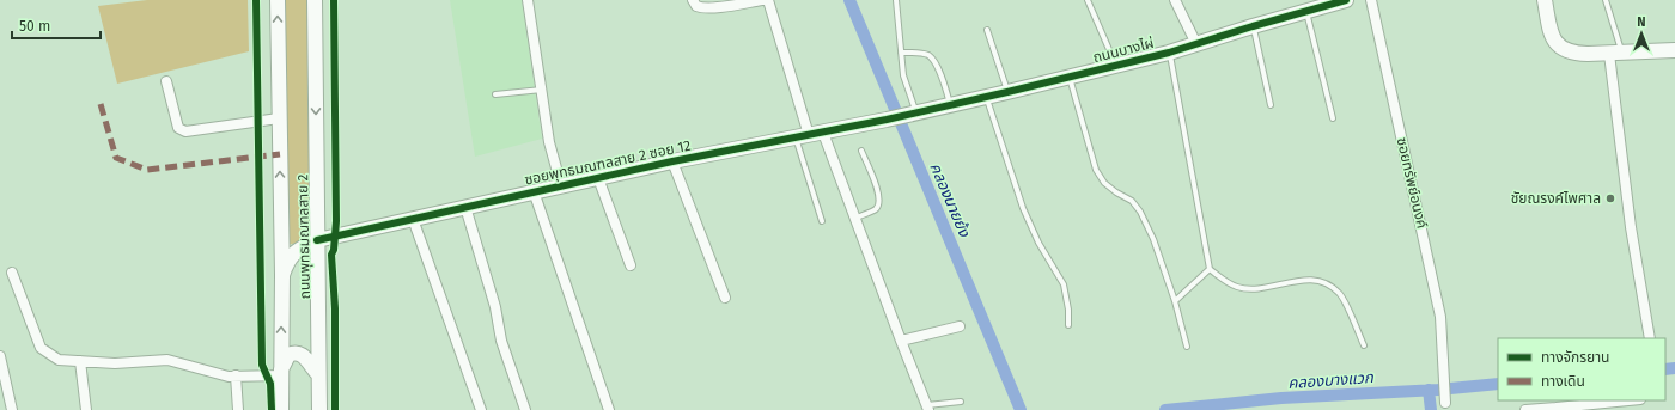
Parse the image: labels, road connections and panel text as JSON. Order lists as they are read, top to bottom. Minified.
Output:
{"streets":{"street":["ถนนบางไผ่","ซอยพุทธมณฑลสาย 2 ซอย 12","ซอยทรัพย์อนงค์","ถนนพุทธมณฑลสาย 2"]},"crossings":[["ถนนบางไผ่","ซอยพุทธมณฑลสาย 2 ซอย 12"],["ซอยพุทธมณฑลสาย 2 ซอย 12","ถนนพุทธมณฑลสาย 2"]],"water":["คลองนายย้ง","คลองบางแวก"],"places":["ชัยณรงค์ไพศาล"],"legend":["ทางจักรยาน","ทางเดิน"],"scale_bar":"50 m","north":"top"}
